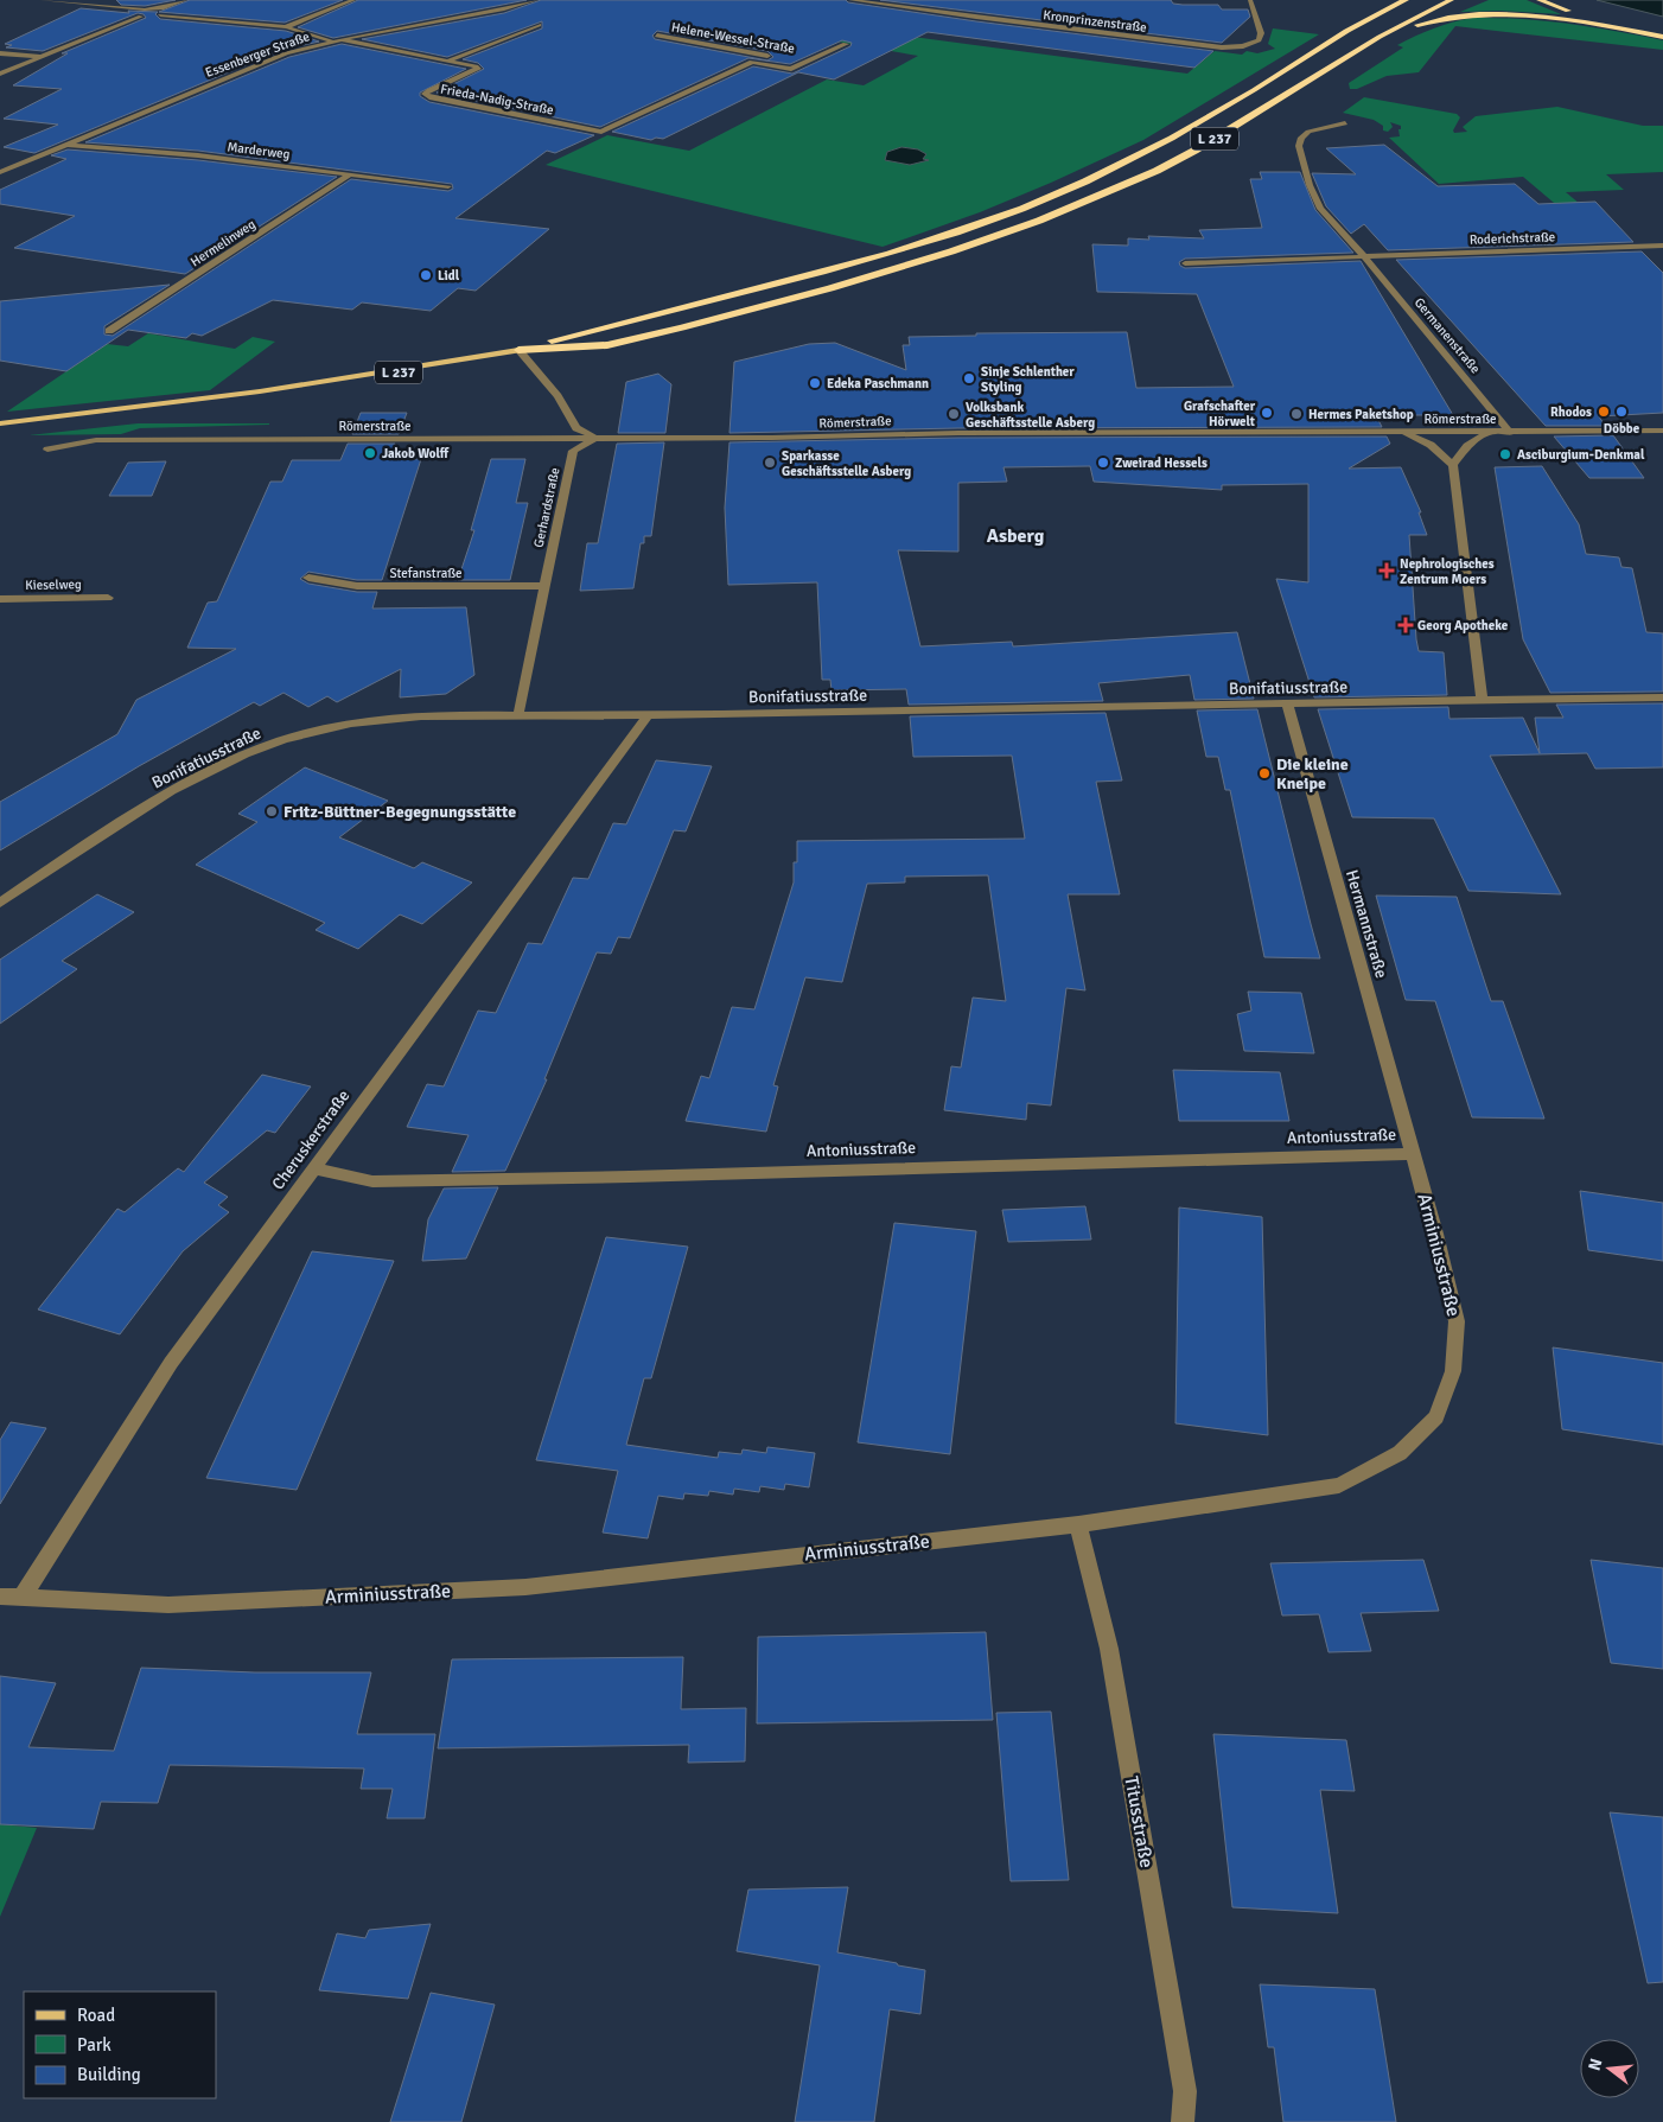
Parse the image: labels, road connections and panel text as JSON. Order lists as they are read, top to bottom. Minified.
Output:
{"streets":{"highway":["L 237"],"street":["Kronprinzenstraße","Helene-Wessel-Straße","Essenberger Straße","Frieda-Nadig-Straße","Marderweg","Roderichstraße","Hermelinweg","Germanenstraße","Römerstraße","Gerhardstraße","Stefanstraße","Kieselweg","Bonifatiusstraße","Hermannstraße","Antoniusstraße","Cheruskerstraße","Arminiusstraße","Titusstraße"]},"crossings":[["Helene-Wessel-Straße","Frieda-Nadig-Straße"],["Essenberger Straße","Frieda-Nadig-Straße"],["Essenberger Straße","Marderweg"],["Marderweg","Hermelinweg"],["Roderichstraße","Germanenstraße"],["Germanenstraße","Römerstraße"],["Römerstraße","Gerhardstraße"],["Gerhardstraße","Stefanstraße"],["Gerhardstraße","Bonifatiusstraße"],["Bonifatiusstraße","Hermannstraße"],["Bonifatiusstraße","Cheruskerstraße"],["Hermannstraße","Antoniusstraße"],["Hermannstraße","Arminiusstraße"],["Antoniusstraße","Cheruskerstraße"],["Antoniusstraße","Arminiusstraße"],["Cheruskerstraße","Arminiusstraße"],["Arminiusstraße","Titusstraße"]],"districts":["Asberg"],"places":{"other":["Lidl","Sinje Schlenther Styling","Edeka Paschmann","Rhodos","Döbbe","Grafschafter Hörwelt","Volksbank Geschäftsstelle Asberg","Hermes Paketshop","Jakob Wolff","Asciburgium-Denkmal","Sparkasse Geschäftsstelle Asberg","Zweirad Hessels","Die kleine Kneipe","Fritz-Büttner-Begegnungsstätte"],"health":["Nephrologisches Zentrum Moers","Georg Apotheke"]},"legend":["Road","Park","Building"],"north":"left"}
